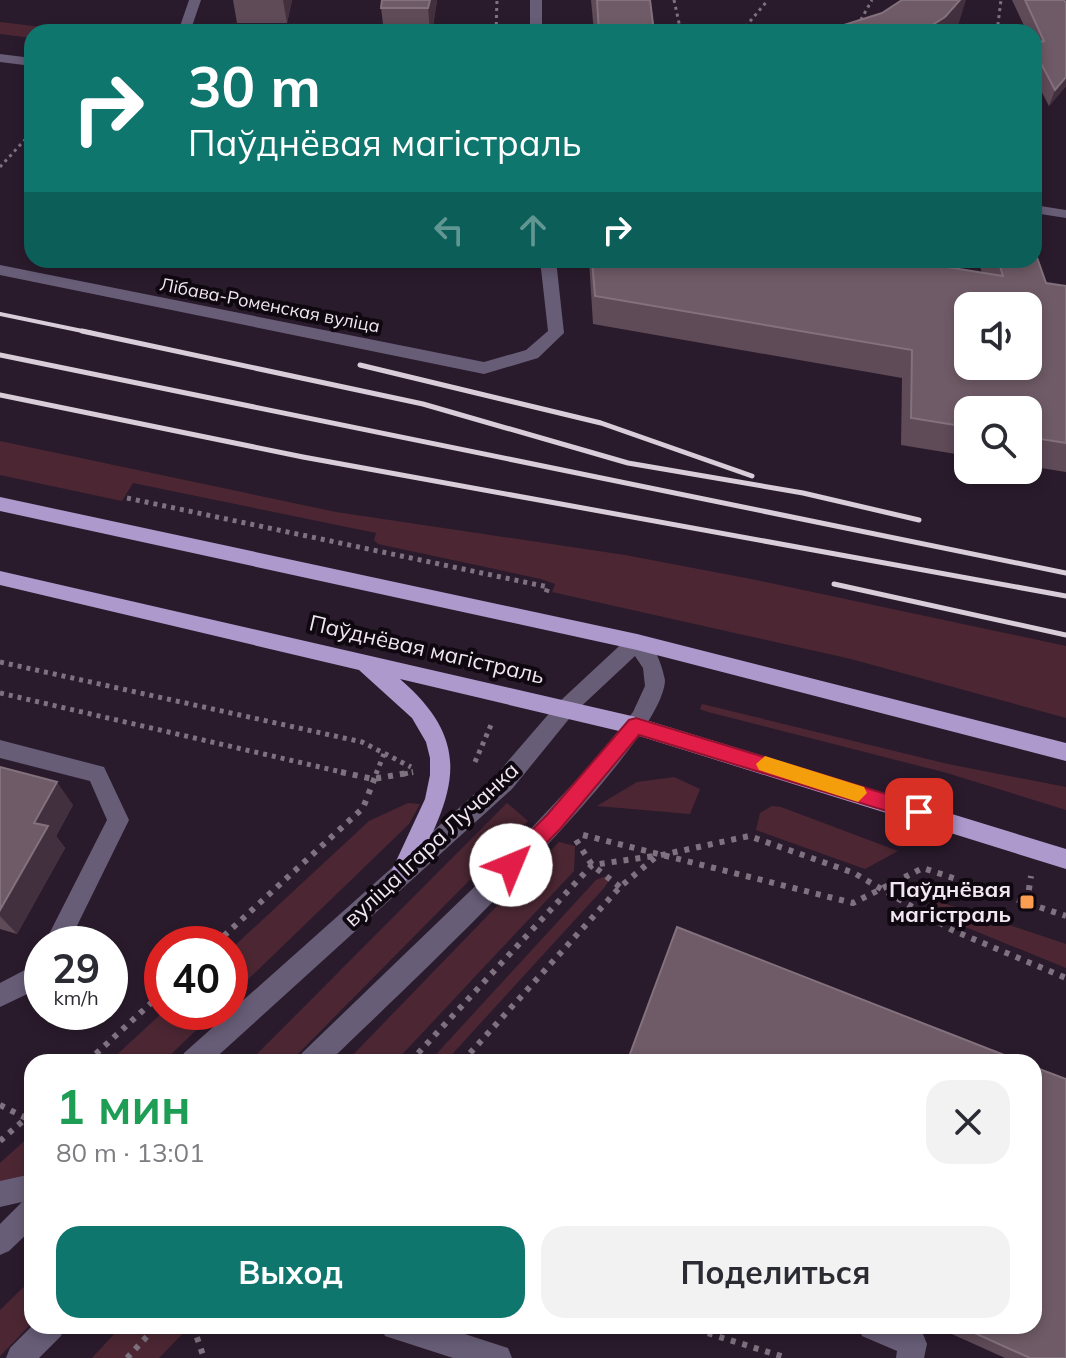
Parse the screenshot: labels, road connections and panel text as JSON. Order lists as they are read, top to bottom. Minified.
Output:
{"streets":{"main road":["Паўднёвая магістраль"],"street":["Лібава-Роменская вуліца","вуліца Ігара Лучанка"]},"crossings":[["Паўднёвая магістраль","вуліца Ігара Лучанка"]],"places":{"transit":["Паўднёвая магістраль"]},"page":{"turn":["30 m","Паўднёвая магістраль"],"speed":"29 km/h","limit":"40","heading":["1 мин","80 m · 13:01"],"buttons":["Выход","Поделиться"]}}
